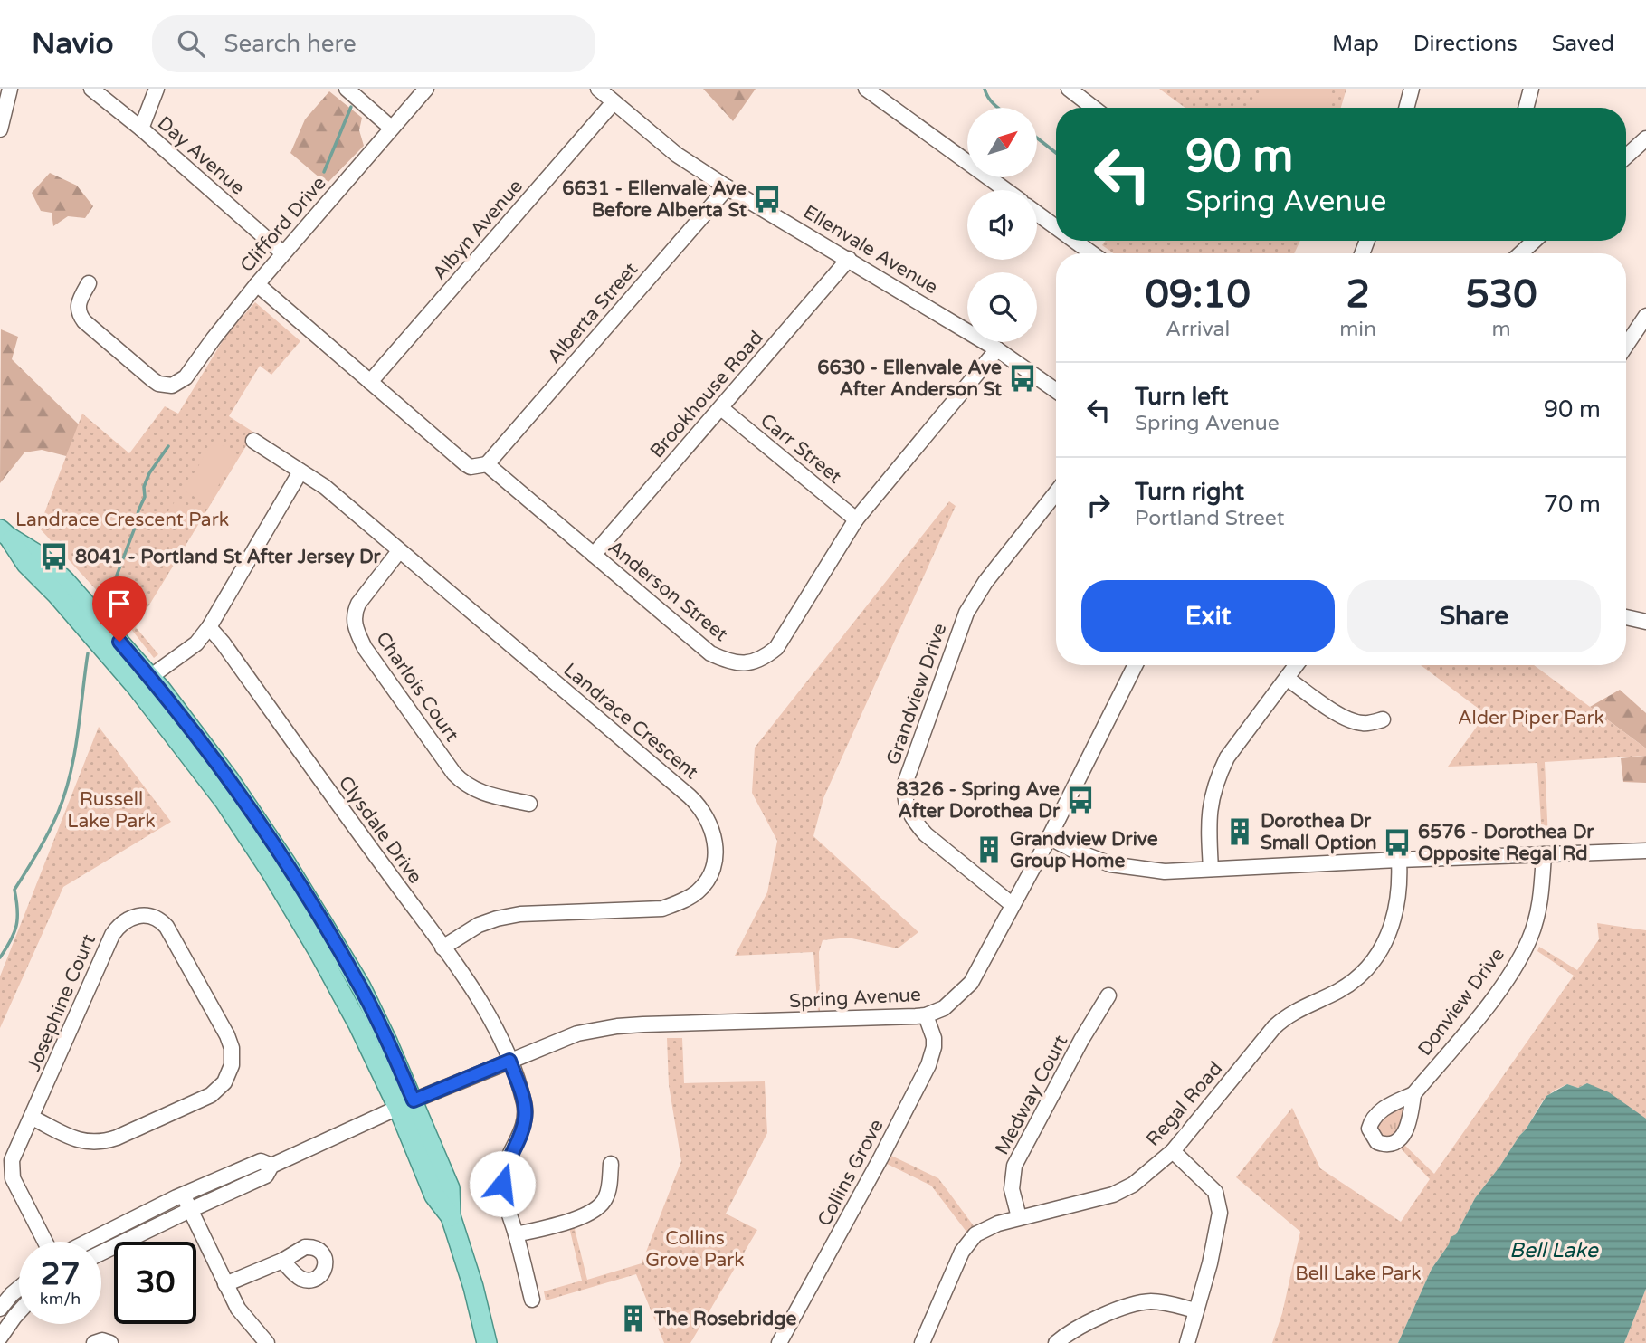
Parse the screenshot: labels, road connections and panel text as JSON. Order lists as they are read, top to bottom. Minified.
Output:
{"streets":{"street":["Day Avenue","Clifford Drive","Albyn Avenue","Ellenvale Avenue","Alberta Street","Brookhouse Road","Carr Street","Anderson Street","Charlois Court","Grandview Drive","Landrace Crescent","Clysdale Drive","Spring Avenue","Donview Drive","Josephine Court","Medway Court","Regal Road","Collins Grove"]},"crossings":[["Day Avenue","Clifford Drive"],["Clifford Drive","Anderson Street"],["Albyn Avenue","Ellenvale Avenue"],["Albyn Avenue","Anderson Street"],["Ellenvale Avenue","Alberta Street"],["Ellenvale Avenue","Brookhouse Road"],["Ellenvale Avenue","Anderson Street"],["Alberta Street","Anderson Street"],["Brookhouse Road","Carr Street"],["Brookhouse Road","Anderson Street"],["Carr Street","Anderson Street"],["Charlois Court","Landrace Crescent"],["Grandview Drive","Spring Avenue"],["Landrace Crescent","Clysdale Drive"],["Clysdale Drive","Spring Avenue"],["Spring Avenue","Collins Grove"],["Medway Court","Regal Road"]],"water":["Bell Lake"],"parks":["Landrace Crescent Park","Alder Piper Park","Russell Lake Park","Collins Grove Park","Bell Lake Park"],"places":{"bus stop":["6631 - Ellenvale Ave Before Alberta St","6630 - Ellenvale Ave After Anderson St","8041 - Portland St After Jersey Dr","8326 - Spring Ave After Dorothea Dr","6576 - Dorothea Dr Opposite Regal Rd"],"building":["Dorothea Dr Small Option","Grandview Drive Group Home","The Rosebridge"]},"north":"top right","page":{"header":"Navio","search":"Search here","nav":["Map","Directions","Saved"],"turn":["90 m","Spring Avenue"],"eta":["09:10","Arrival","2","min","530","m"],"list":[{"name":"Turn left","note":"Spring Avenue","value":"90 m"},{"name":"Turn right","note":"Portland Street","value":"70 m"}],"buttons":["Exit","Share"],"speed":"27 km/h","limit":"30"}}
